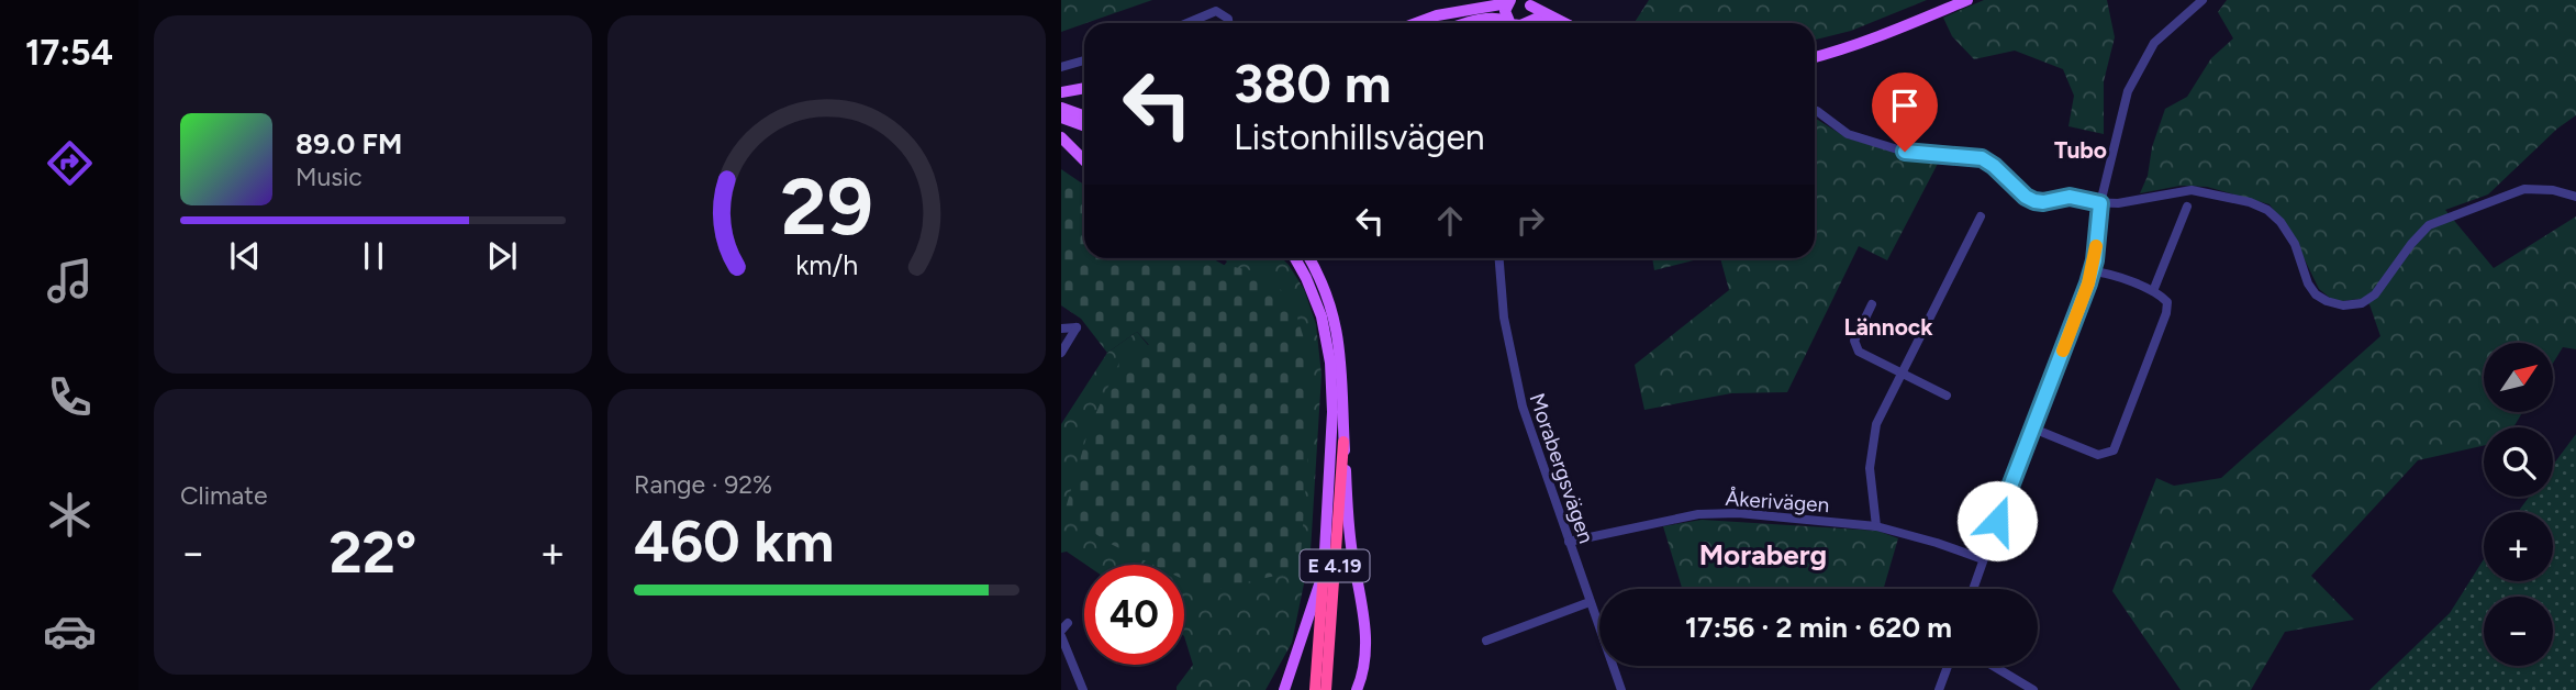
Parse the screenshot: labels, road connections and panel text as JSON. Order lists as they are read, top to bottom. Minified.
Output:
{"streets":{"highway":["E 4.19"],"street":["Morabergsvägen","Åkerivägen"]},"crossings":[["Morabergsvägen","Åkerivägen"]],"districts":["Tubo","Lännock","Moraberg"],"north":"top right","page":{"tabs":"17:54","turn":["380 m","Listonhillsvägen"],"song":["89.0 FM","Music"],"map_buttons":["+","−"],"tile":["Climate",["Range · 92%","460 km"]],"heat":["−","22°","+"],"limit":"40","trip":"17:56 · 2 min · 620 m","gauge":["29","km/h"]}}
